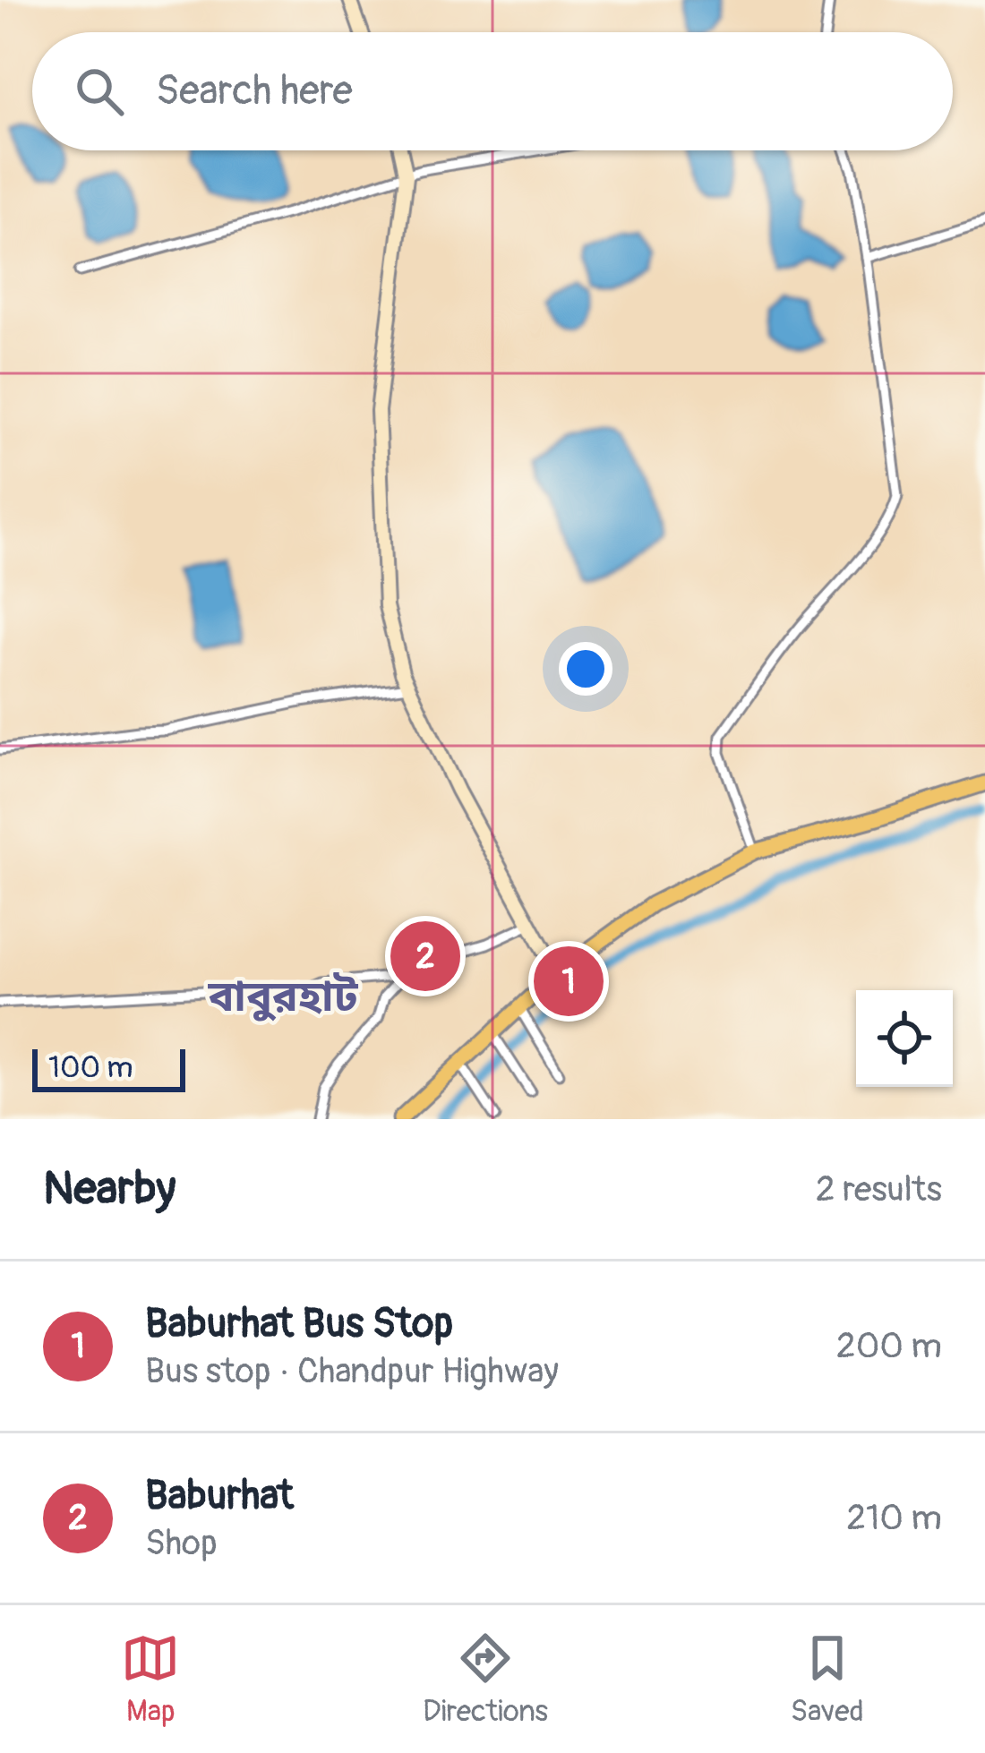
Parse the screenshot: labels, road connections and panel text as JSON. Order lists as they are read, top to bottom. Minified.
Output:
{"districts":["বাবুরহাট"],"scale_bar":"100 m","page":{"search":"Search here","pins":["2","1"],"scale":"100 m","heading":["Nearby","2 results"],"list":[{"mark":"1","name":"Baburhat Bus Stop","note":"Bus stop · Chandpur Highway","value":"200 m"},{"mark":"2","name":"Baburhat","note":"Shop","value":"210 m"}],"nav":["Map","Directions","Saved"]}}
